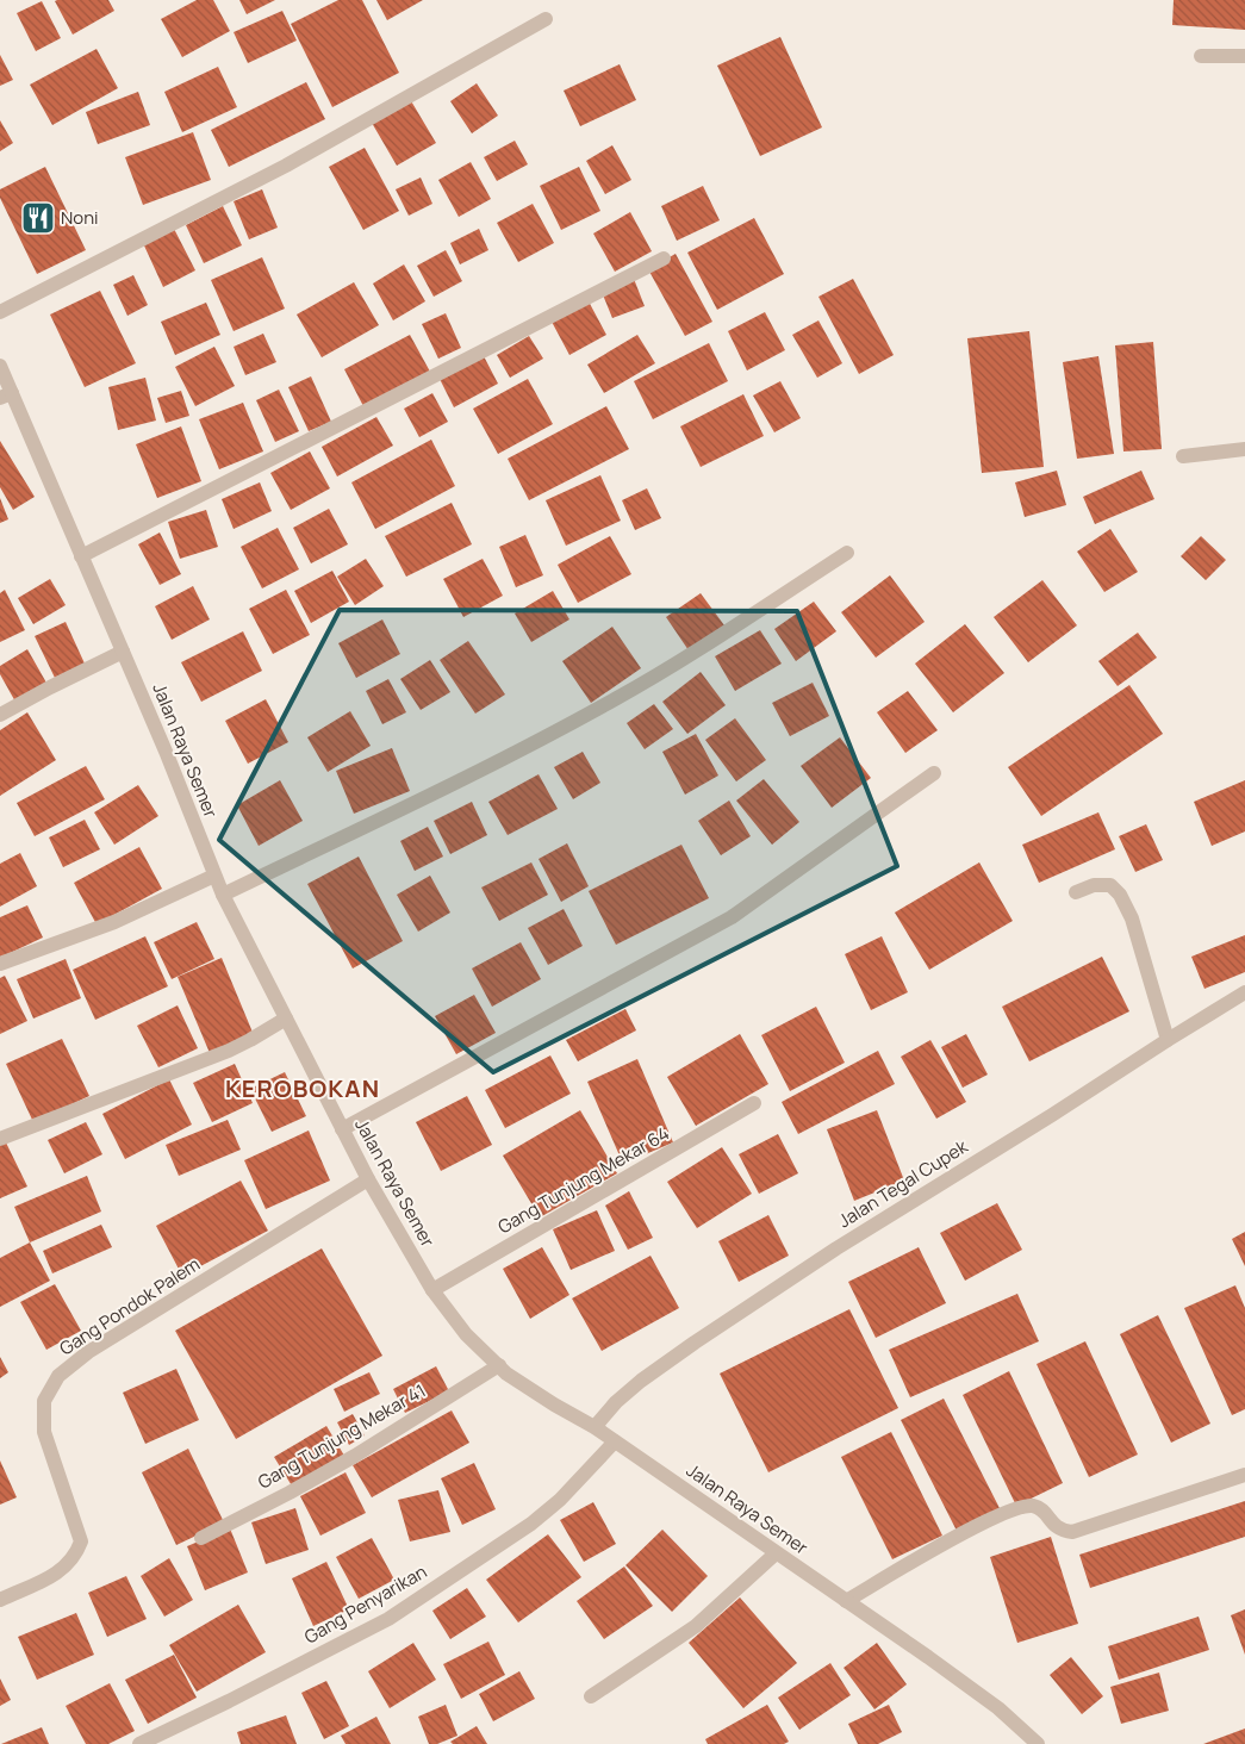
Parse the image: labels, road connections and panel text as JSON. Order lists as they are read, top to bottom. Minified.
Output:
{"streets":{"street":["Jalan Raya Semer","Gang Tunjung Mekar 64","Jalan Tegal Cupek","Gang Pondok Palem","Gang Tunjung Mekar 41","Gang Penyarikan"]},"crossings":[["Jalan Raya Semer","Gang Tunjung Mekar 64"],["Jalan Raya Semer","Jalan Tegal Cupek"],["Jalan Raya Semer","Gang Pondok Palem"],["Jalan Raya Semer","Gang Tunjung Mekar 41"],["Jalan Raya Semer","Gang Penyarikan"]],"districts":["KEROBOKAN"],"places":{"restaurant":["Noni"]}}
